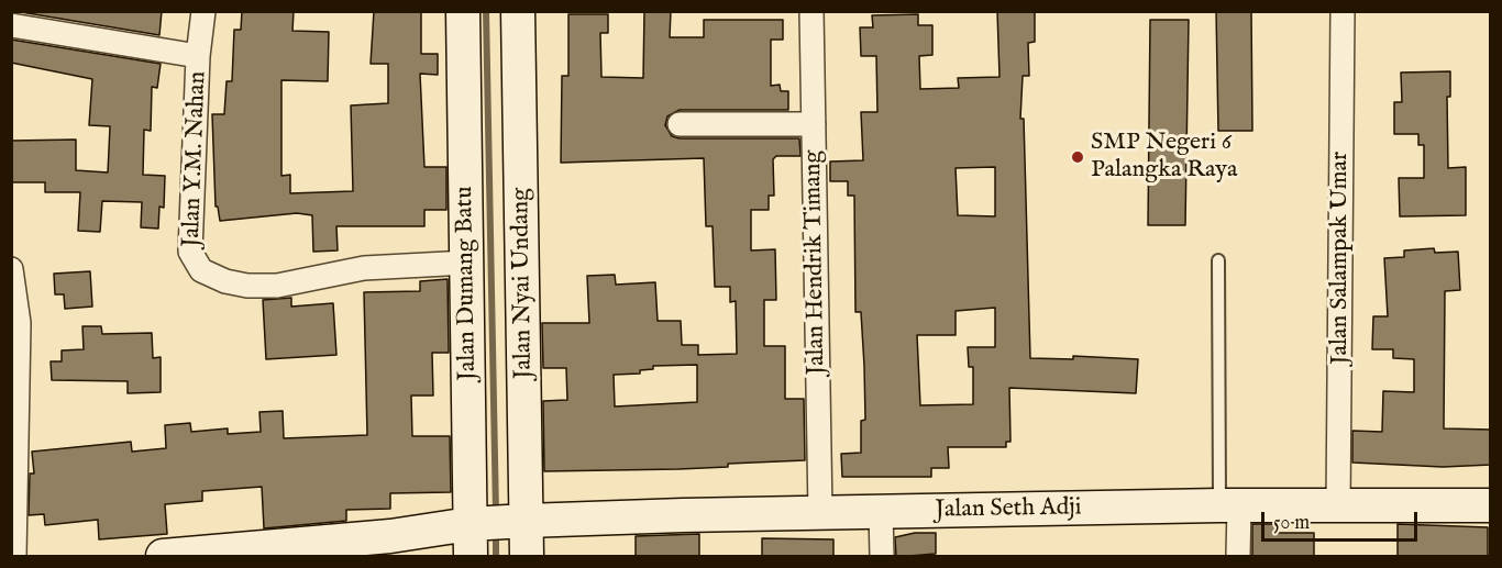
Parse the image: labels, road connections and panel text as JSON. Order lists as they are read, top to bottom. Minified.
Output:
{"streets":{"street":["Jalan Y.M. Nahan","Jalan Salampak Umar","Jalan Hendrik Timang","Jalan Dumang Batu","Jalan Nyai Undang","Jalan Seth Adji"]},"crossings":[["Jalan Y.M. Nahan","Jalan Dumang Batu"],["Jalan Salampak Umar","Jalan Seth Adji"],["Jalan Hendrik Timang","Jalan Seth Adji"],["Jalan Dumang Batu","Jalan Seth Adji"],["Jalan Nyai Undang","Jalan Seth Adji"]],"places":["SMP Negeri 6 Palangka Raya"],"scale_bar":"50 m"}
